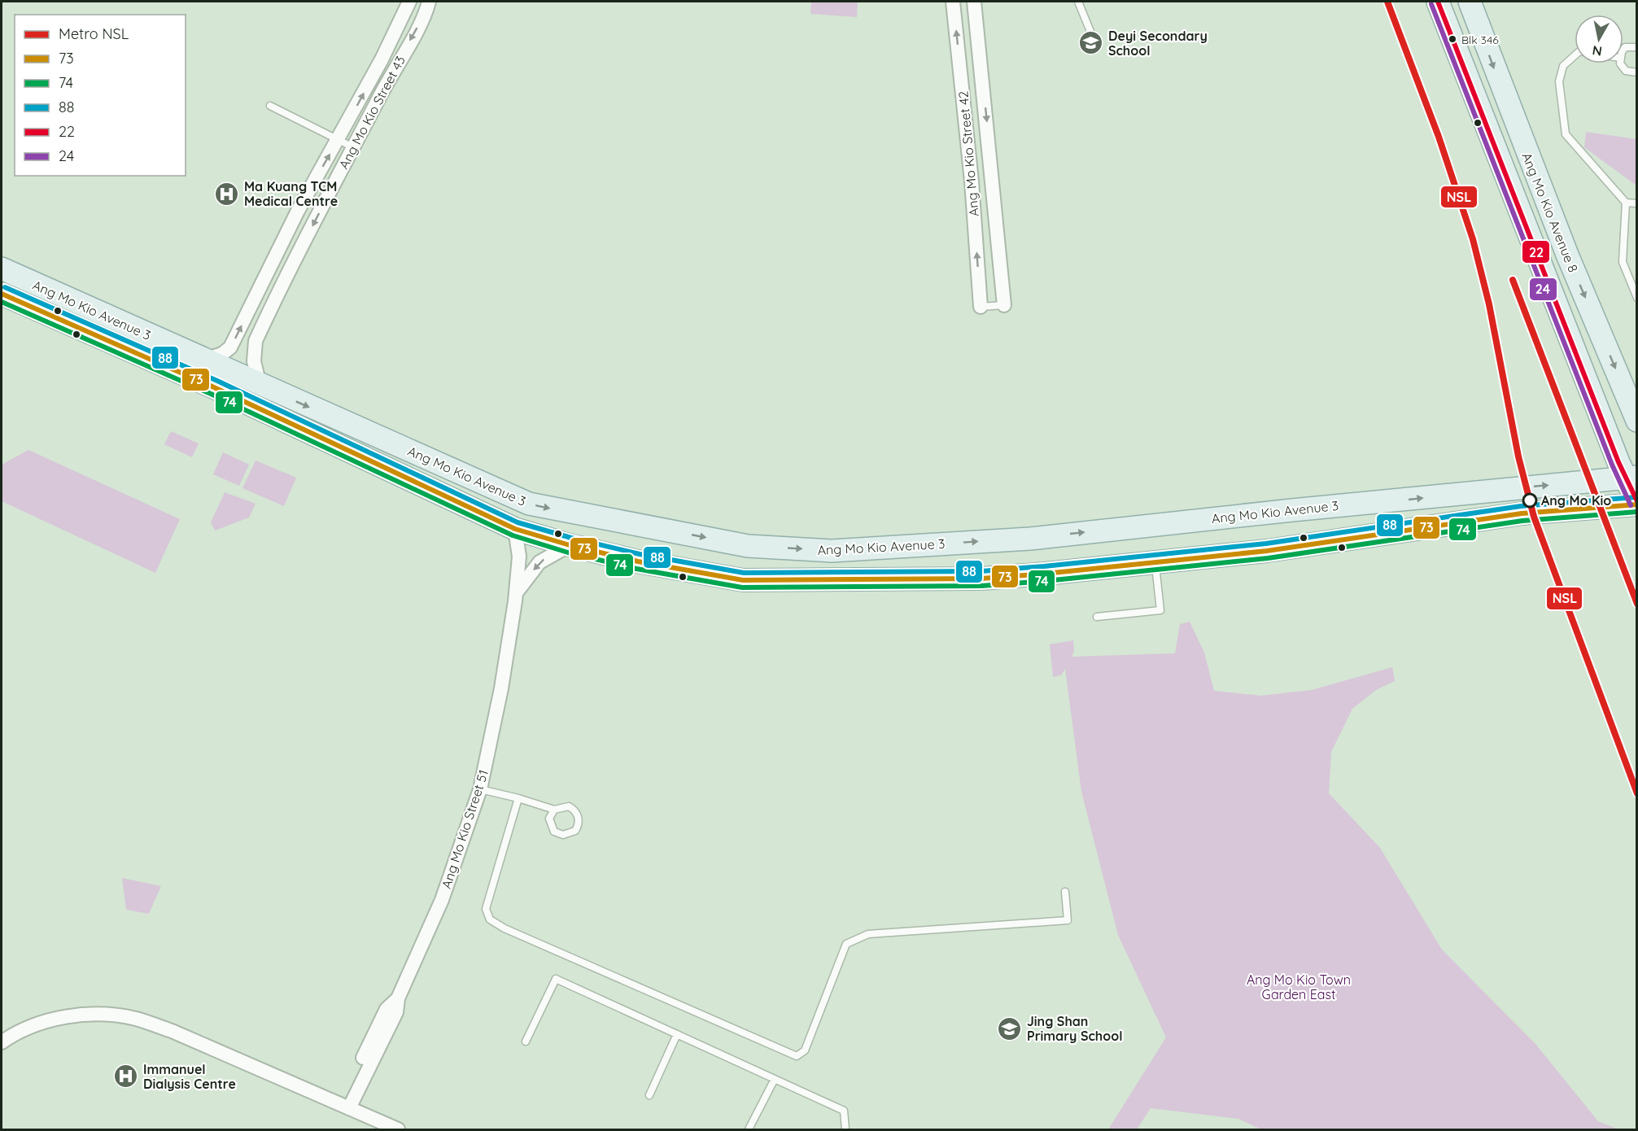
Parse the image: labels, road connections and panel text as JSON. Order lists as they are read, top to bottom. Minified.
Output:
{"streets":{"main road":["Ang Mo Kio Avenue 8","Ang Mo Kio Avenue 3"],"street":["Ang Mo Kio Street 43","Ang Mo Kio Street 42","Ang Mo Kio Street 51"]},"crossings":[["Ang Mo Kio Street 43","Ang Mo Kio Avenue 3"],["Ang Mo Kio Avenue 8","Ang Mo Kio Avenue 3"],["Ang Mo Kio Avenue 3","Ang Mo Kio Street 51"]],"parks":["Ang Mo Kio Town Garden East"],"places":{"other":["Blk 346","Ang Mo Kio"],"school or university":["Deyi Secondary School","Jing Shan Primary School"],"hospital":["Ma Kuang TCM Medical Centre","Immanuel Dialysis Centre"]},"lines":["metro line NSL","transit line 22","transit line 24","transit line 88","transit line 73","transit line 74"],"legend":["Metro NSL","73","74","88","22","24"],"north":"bottom"}
